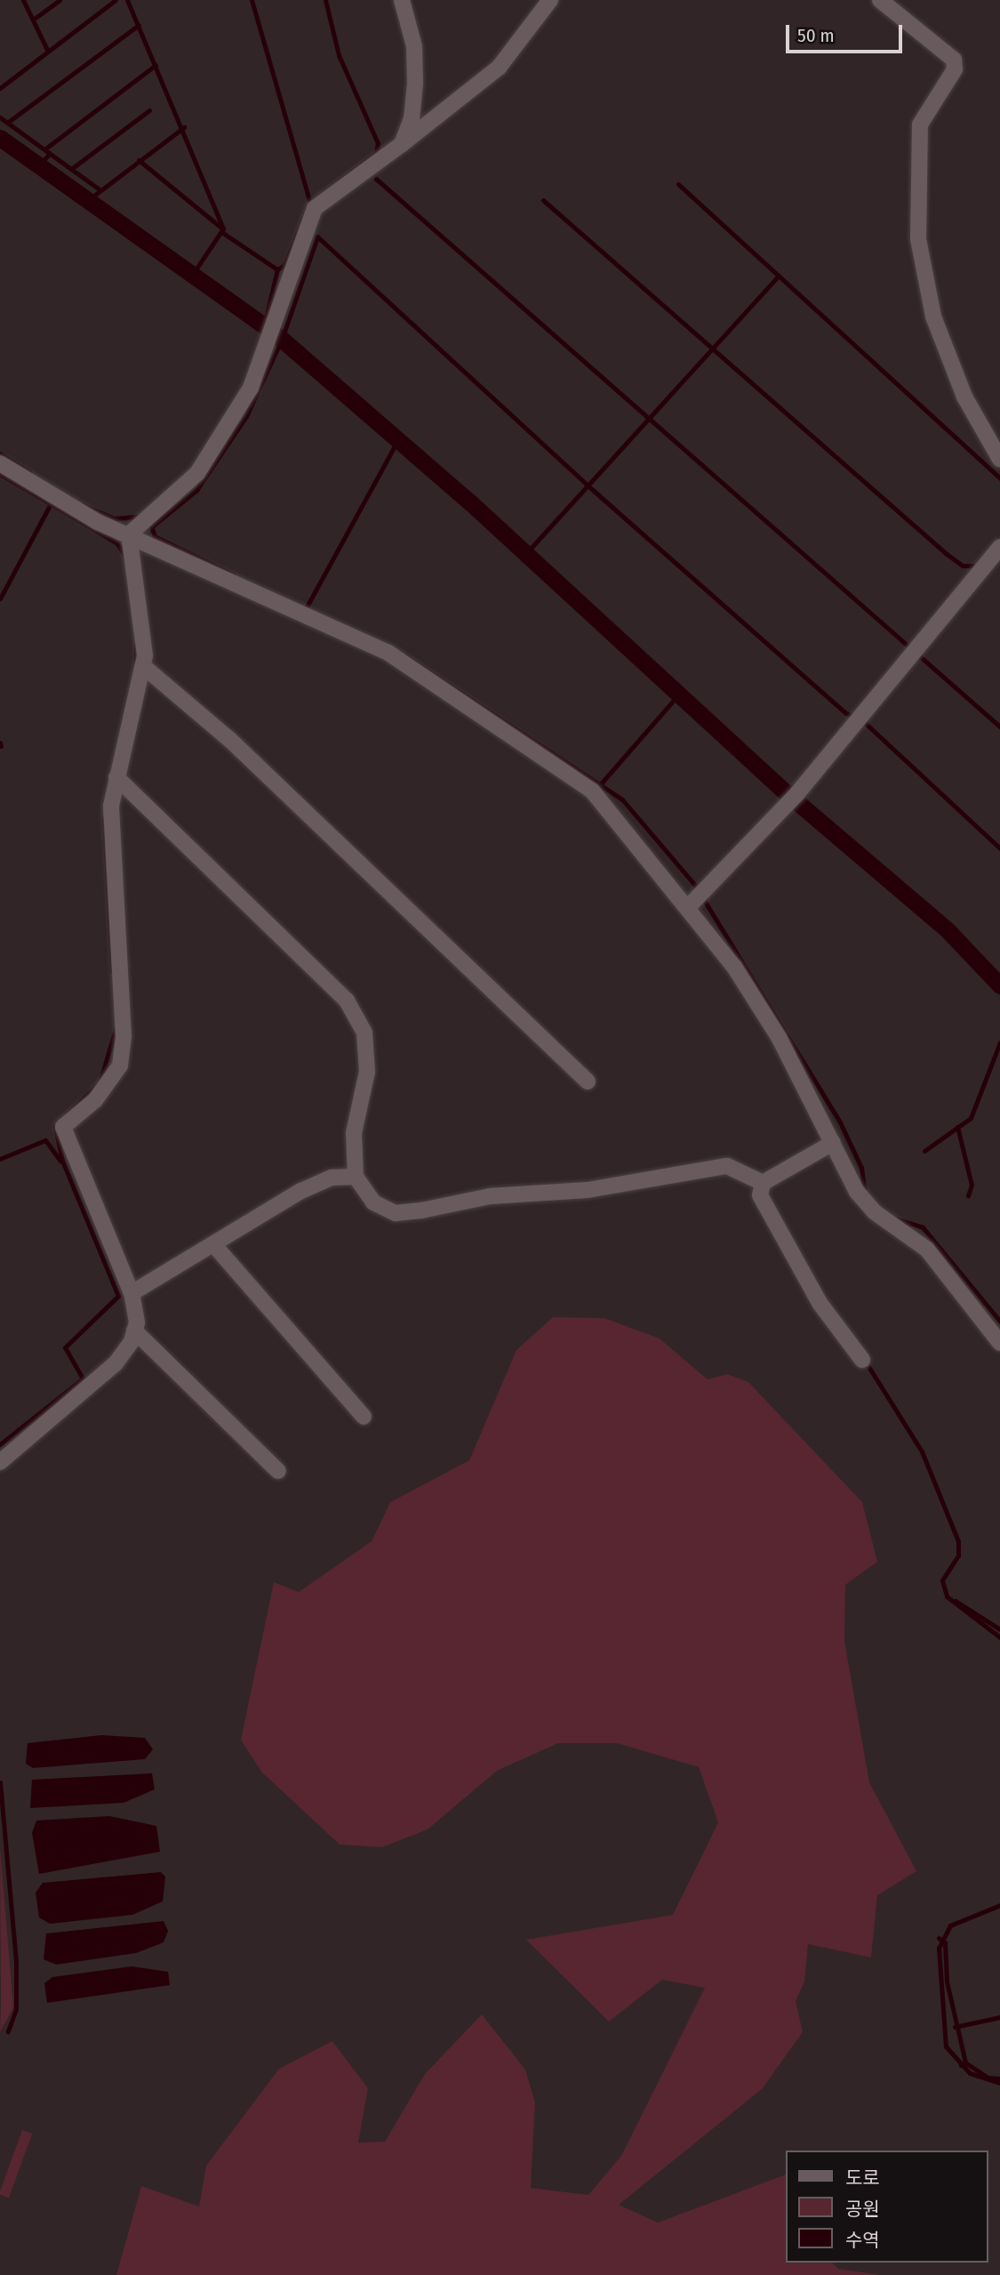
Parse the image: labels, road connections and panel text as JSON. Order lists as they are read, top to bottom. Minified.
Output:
{"legend":["도로","공원","수역"],"scale_bar":"50 m"}
